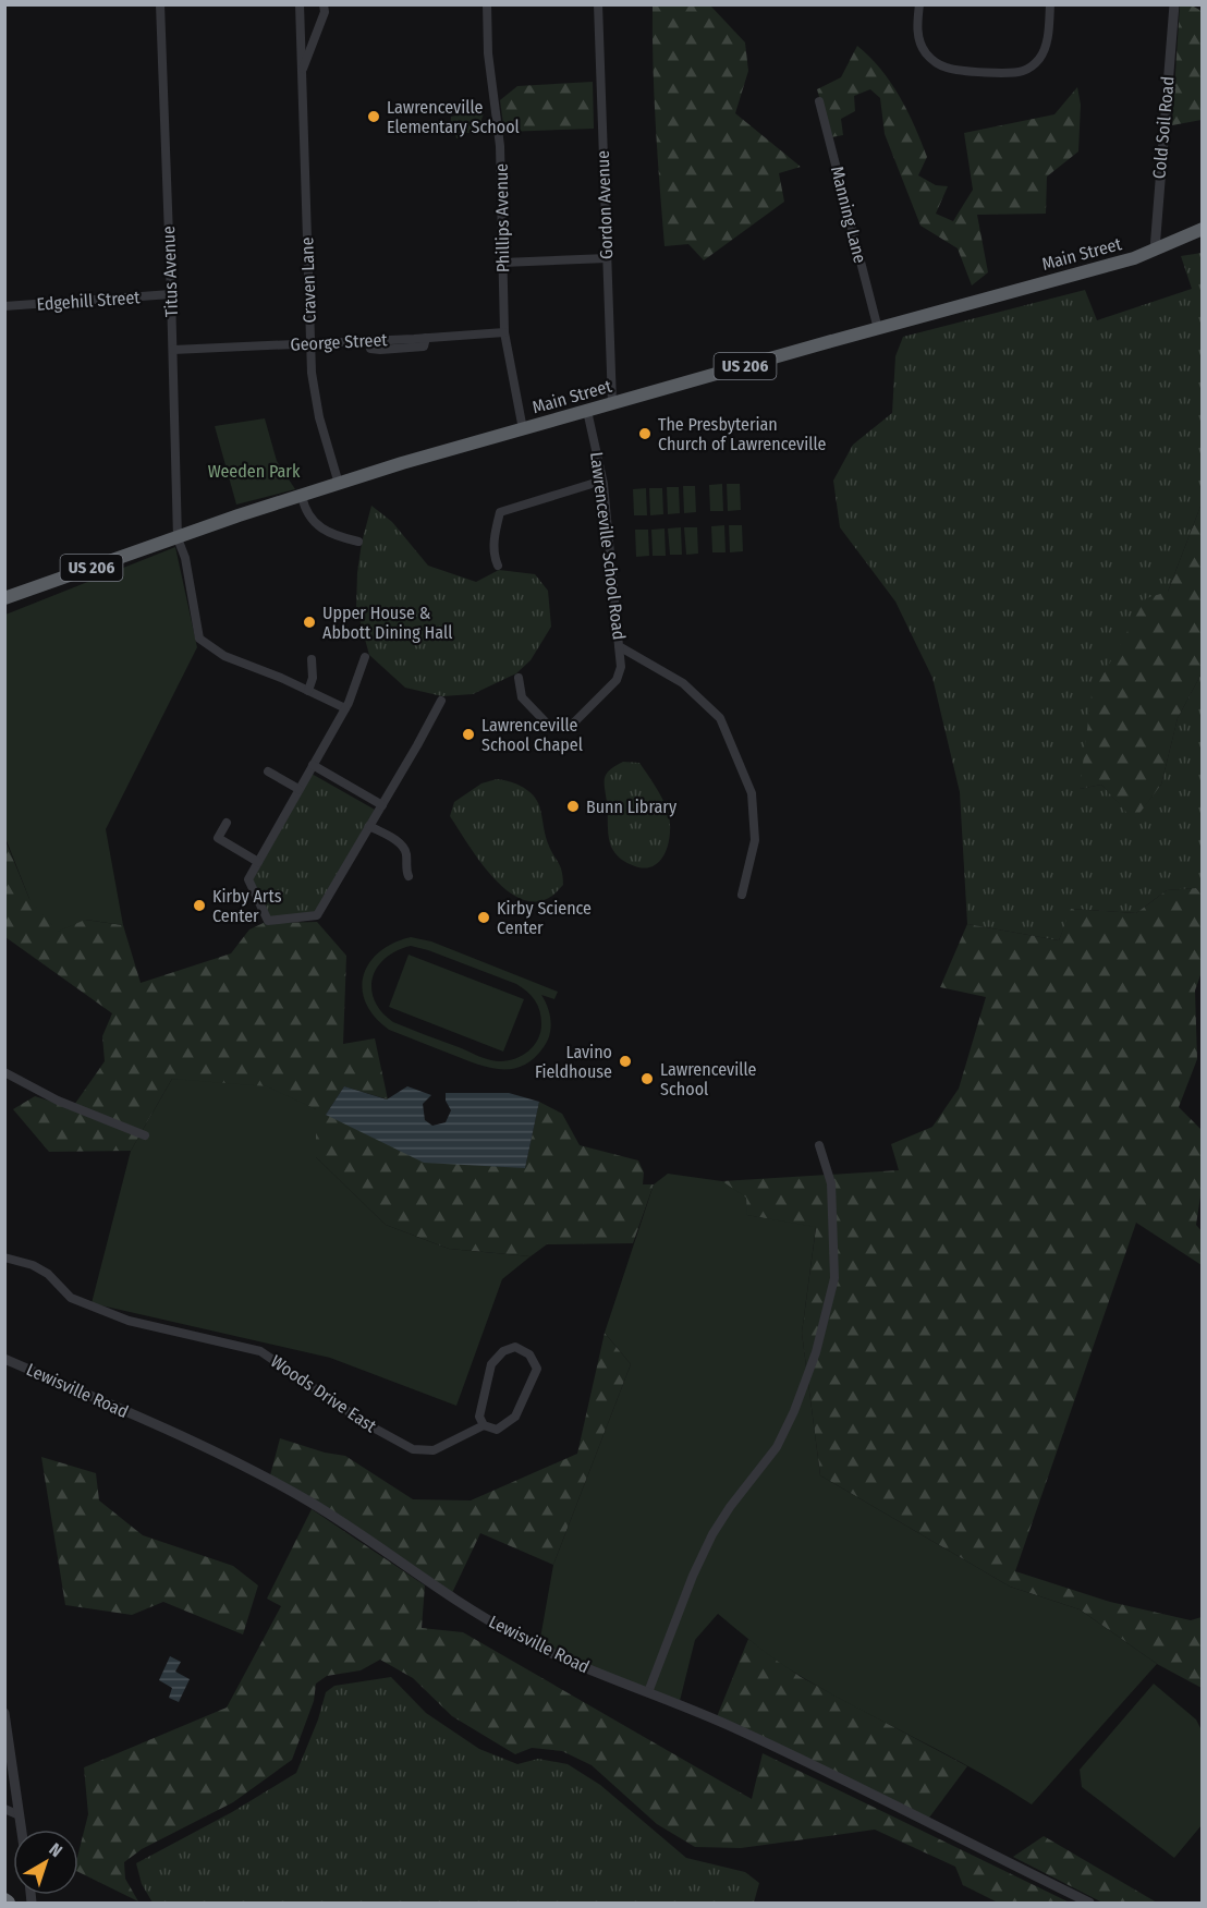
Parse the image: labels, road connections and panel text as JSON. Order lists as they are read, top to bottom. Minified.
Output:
{"streets":{"highway":["Main Street","US 206"],"street":["Cold Soil Road","Gordon Avenue","Manning Lane","Phillips Avenue","Titus Avenue","Craven Lane","Edgehill Street","George Street","Lawrenceville School Road","Lewisville Road","Woods Drive East"]},"crossings":[["Cold Soil Road","Main Street"],["Cold Soil Road","US 206"],["Gordon Avenue","Main Street"],["Manning Lane","Main Street"],["Phillips Avenue","Main Street"],["Phillips Avenue","George Street"],["Main Street","Titus Avenue"],["Main Street","Craven Lane"],["Main Street","US 206"],["Main Street","Lawrenceville School Road"],["Titus Avenue","Edgehill Street"],["Titus Avenue","George Street"],["Craven Lane","George Street"]],"parks":["Weeden Park"],"places":["Lawrenceville Elementary School","The Presbyterian Church of Lawrenceville","Upper House & Abbott Dining Hall","Lawrenceville School Chapel","Bunn Library","Kirby Arts Center","Kirby Science Center","Lavino Fieldhouse","Lawrenceville School"],"north":"top right"}
